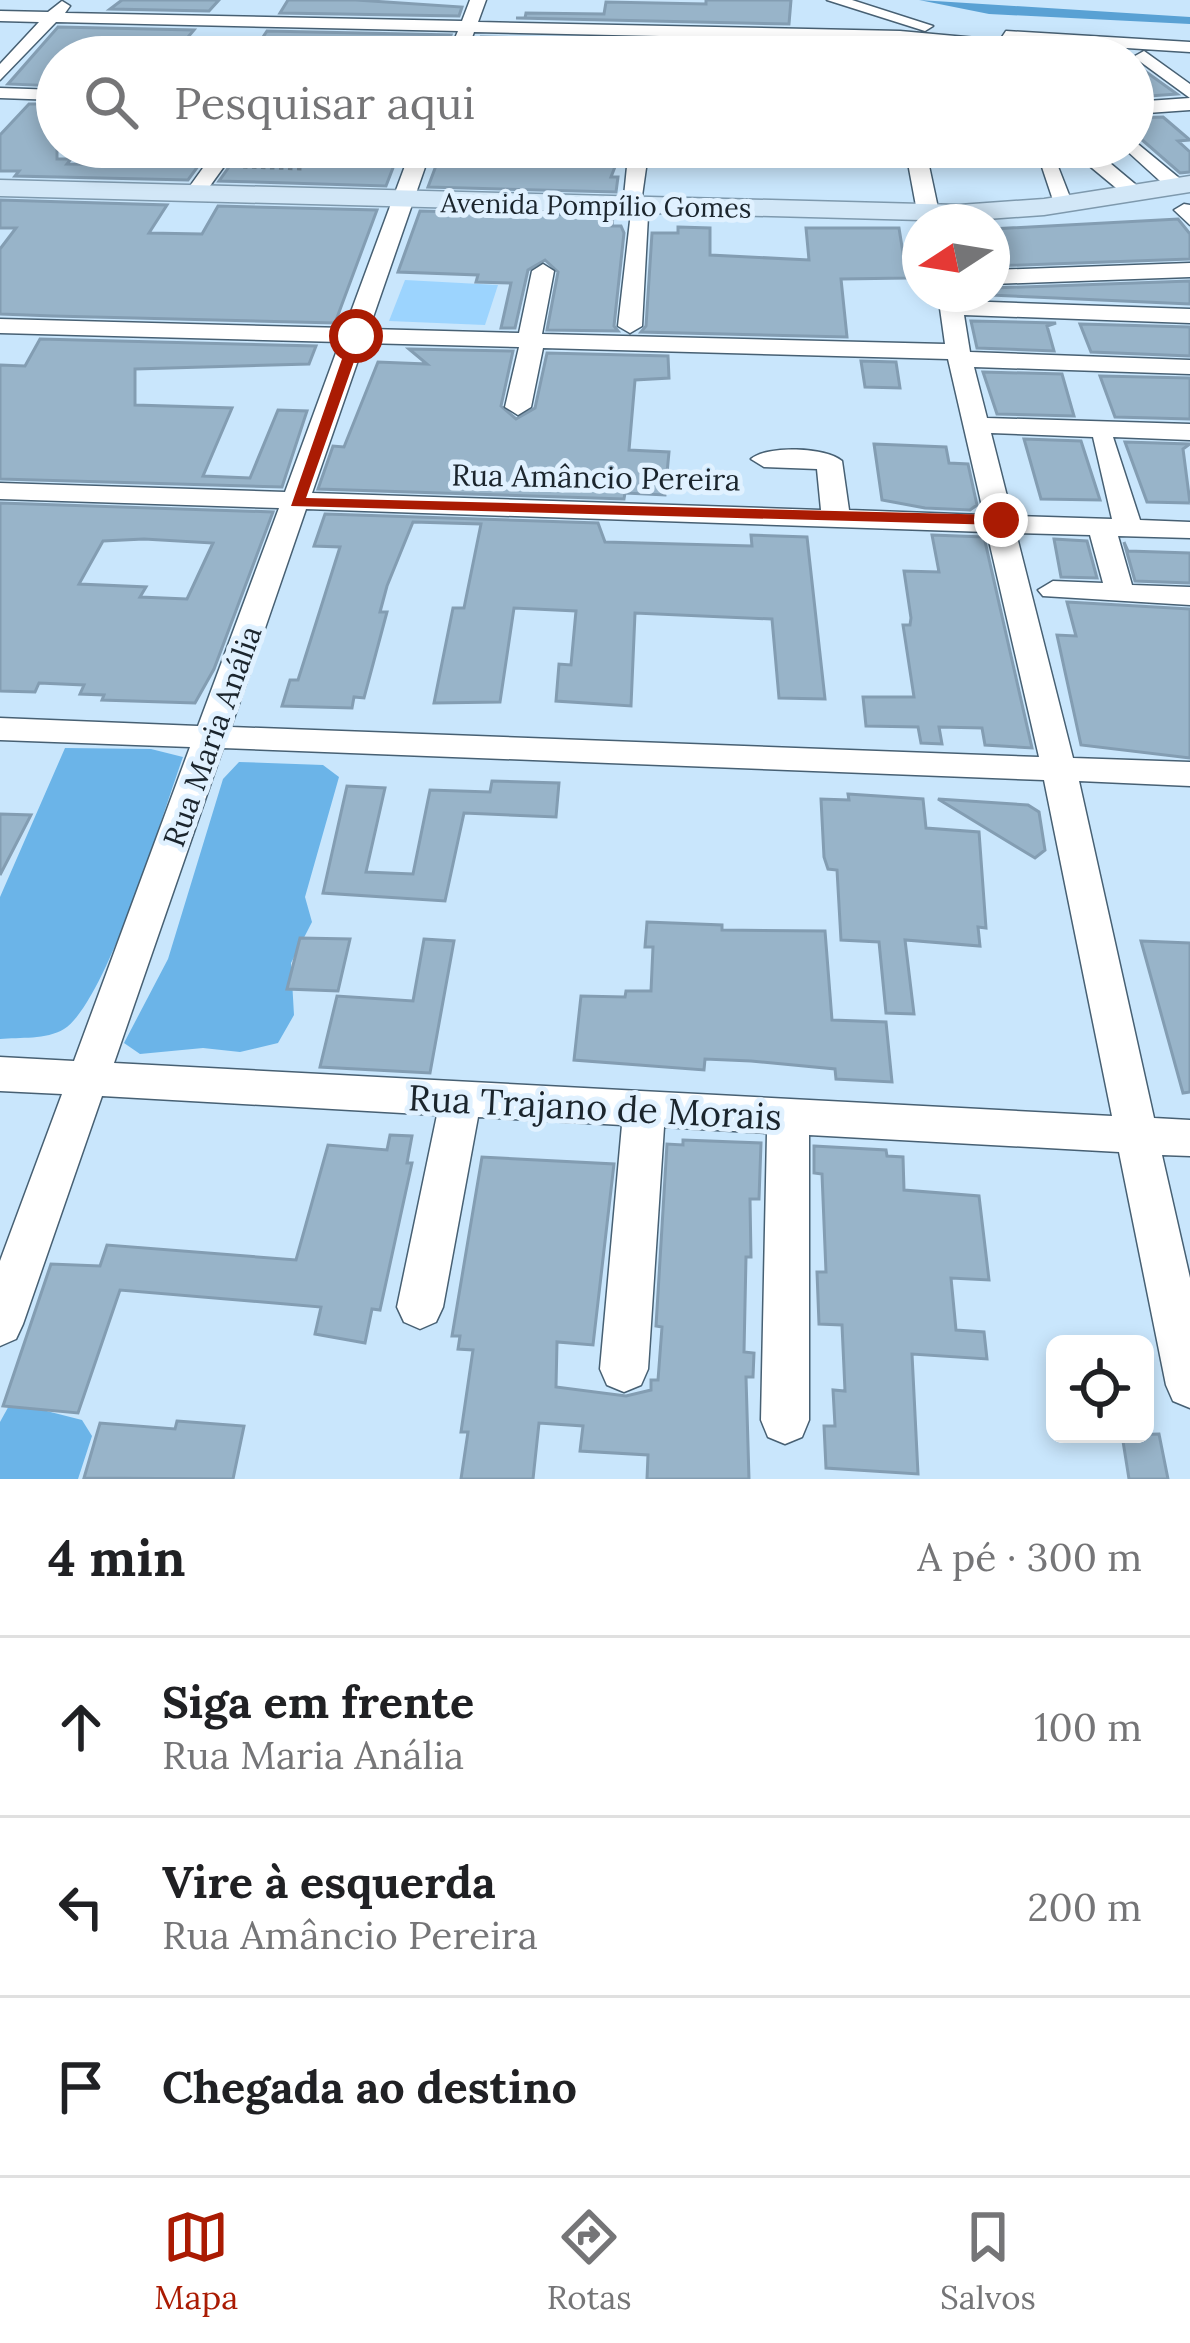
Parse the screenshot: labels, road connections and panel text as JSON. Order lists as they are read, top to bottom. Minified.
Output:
{"streets":{"main road":["Avenida Pompílio Gomes"],"street":["Rua Amâncio Pereira","Rua Maria Anália","Rua Trajano de Morais"]},"crossings":[["Avenida Pompílio Gomes","Rua Maria Anália"],["Rua Amâncio Pereira","Rua Maria Anália"],["Rua Maria Anália","Rua Trajano de Morais"]],"north":"left","page":{"search":"Pesquisar aqui","heading":["4 min","A pé · 300 m"],"list":[["Siga em frente","Rua Maria Anália","100 m"],["Vire à esquerda","Rua Amâncio Pereira","200 m"],"Chegada ao destino"],"nav":["Mapa","Rotas","Salvos"]}}
